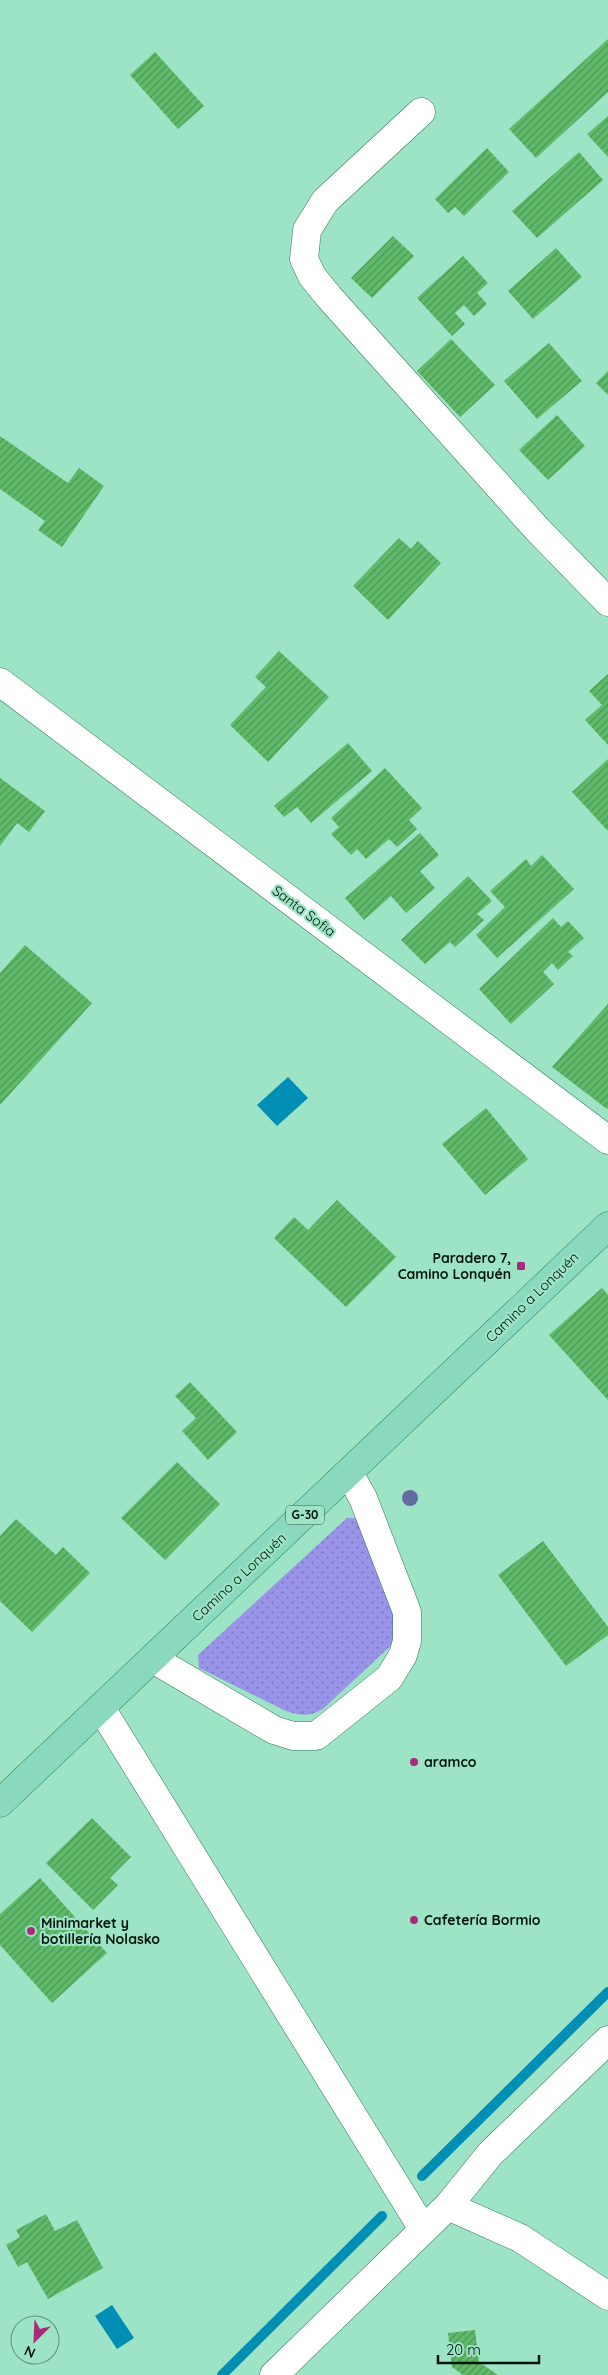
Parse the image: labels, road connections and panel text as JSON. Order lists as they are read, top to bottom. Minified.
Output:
{"streets":{"main road":["Camino a Lonquén","G-30"],"street":["Santa Sofia"]},"places":{"transit":["Paradero 7, Camino Lonquén"],"other":["aramco","Cafetería Bormio","Minimarket y botillería Nolasko"]},"scale_bar":"20 m","north":"bottom left"}
